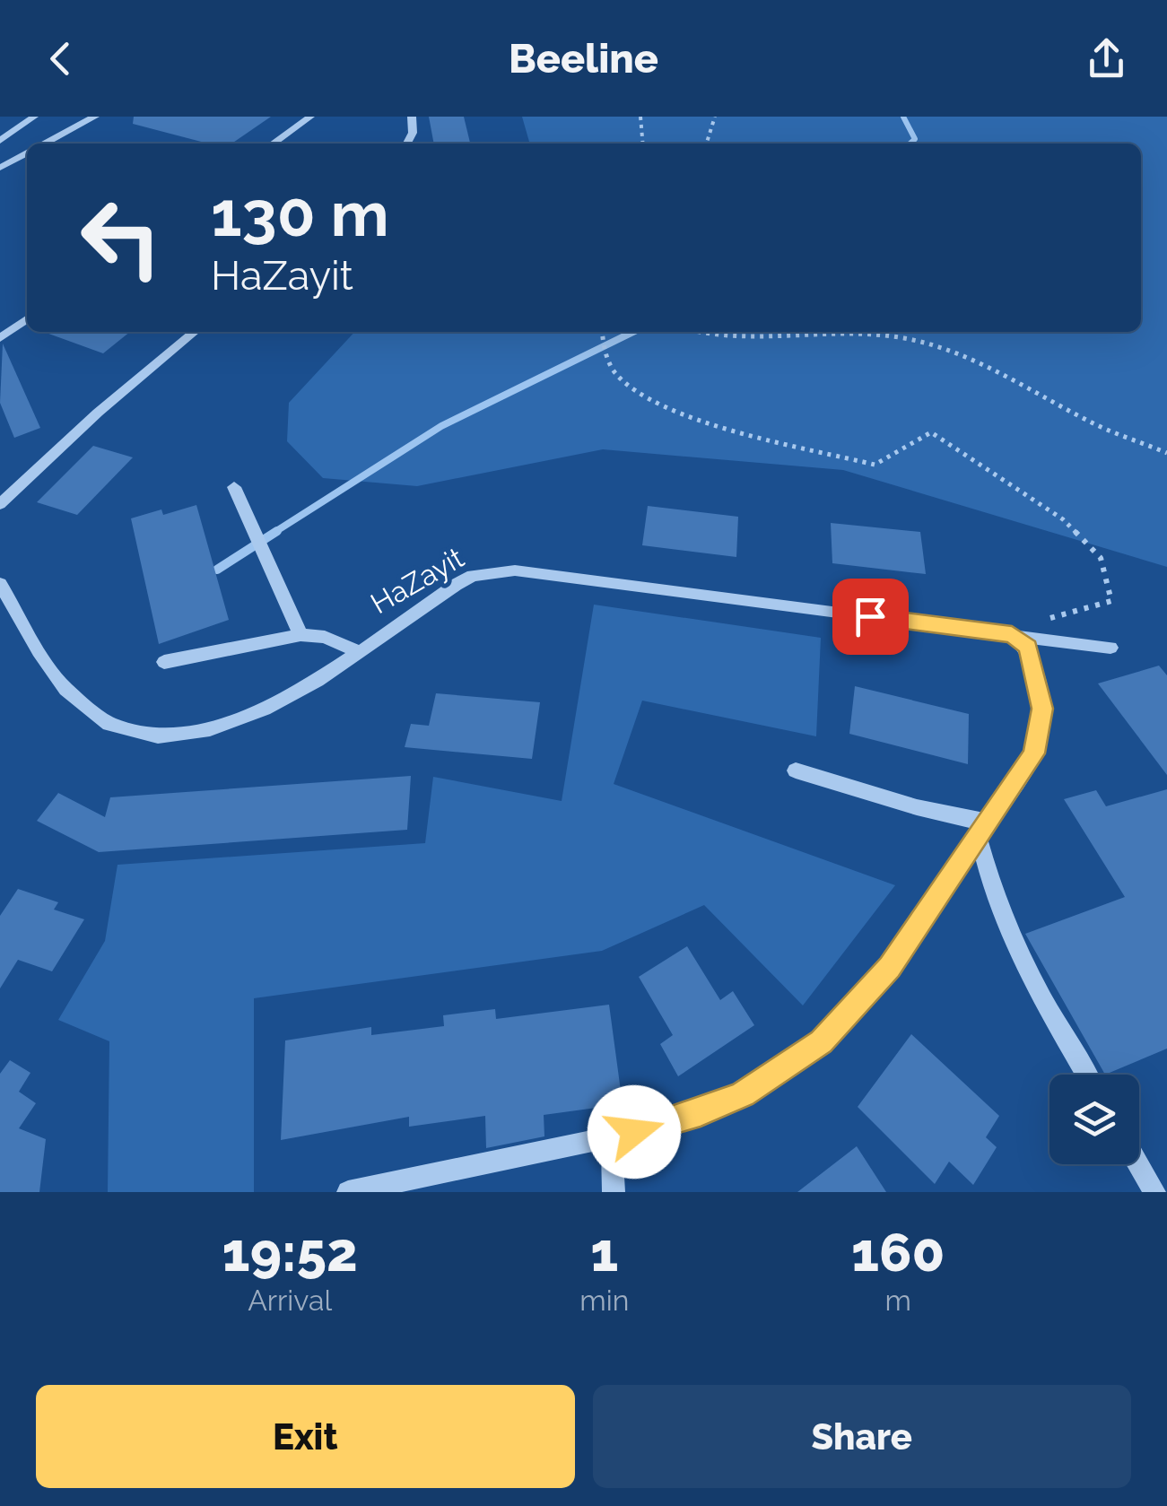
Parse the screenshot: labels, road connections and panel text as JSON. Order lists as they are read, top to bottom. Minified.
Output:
{"streets":{"street":["HaZayit"]},"page":{"header":"Beeline","turn":["130 m","HaZayit"],"eta":["19:52","Arrival","1","min","160","m"],"buttons":["Exit","Share"]}}
